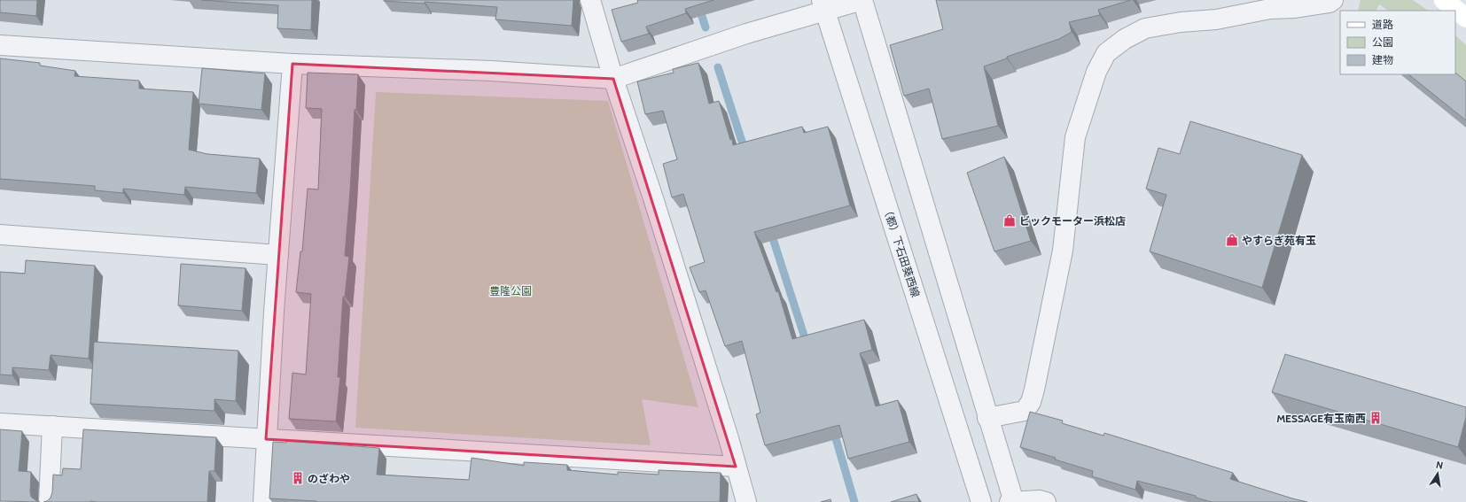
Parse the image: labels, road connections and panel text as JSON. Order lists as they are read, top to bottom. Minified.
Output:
{"streets":{"street":["（都）下石田葵西線"]},"parks":["豊隆公園"],"places":{"shop":["ビックモーター浜松店","やすらぎ苑有玉"],"building":["MESSAGE有玉南西","のざわや"]},"legend":["道路","公園","建物"],"north":"top"}
